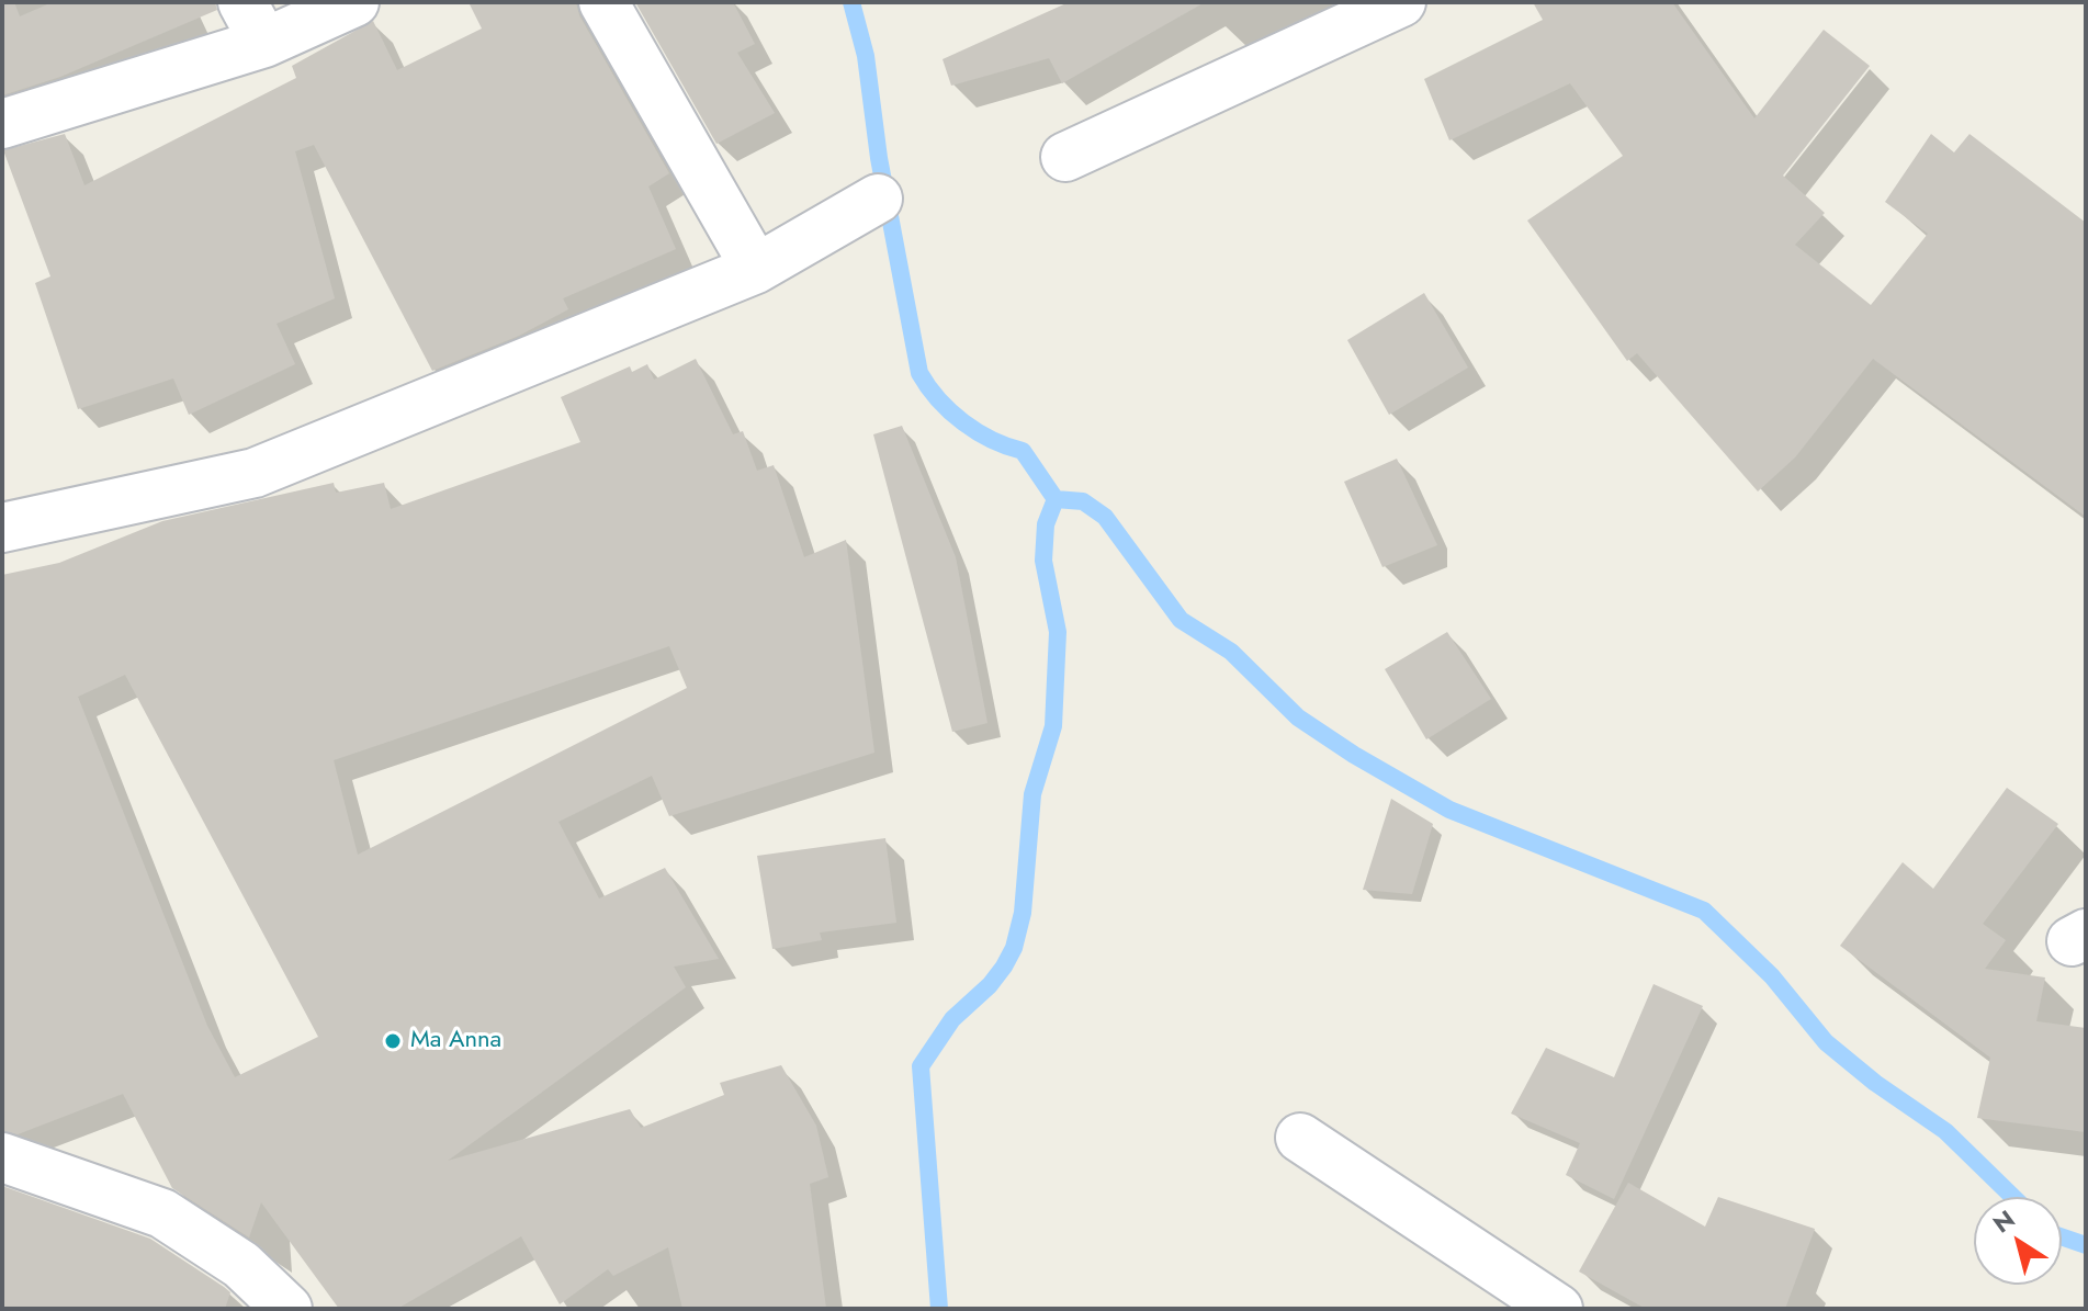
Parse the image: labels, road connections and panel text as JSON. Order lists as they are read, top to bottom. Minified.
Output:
{"places":["Ma Anna"],"north":"top left"}
